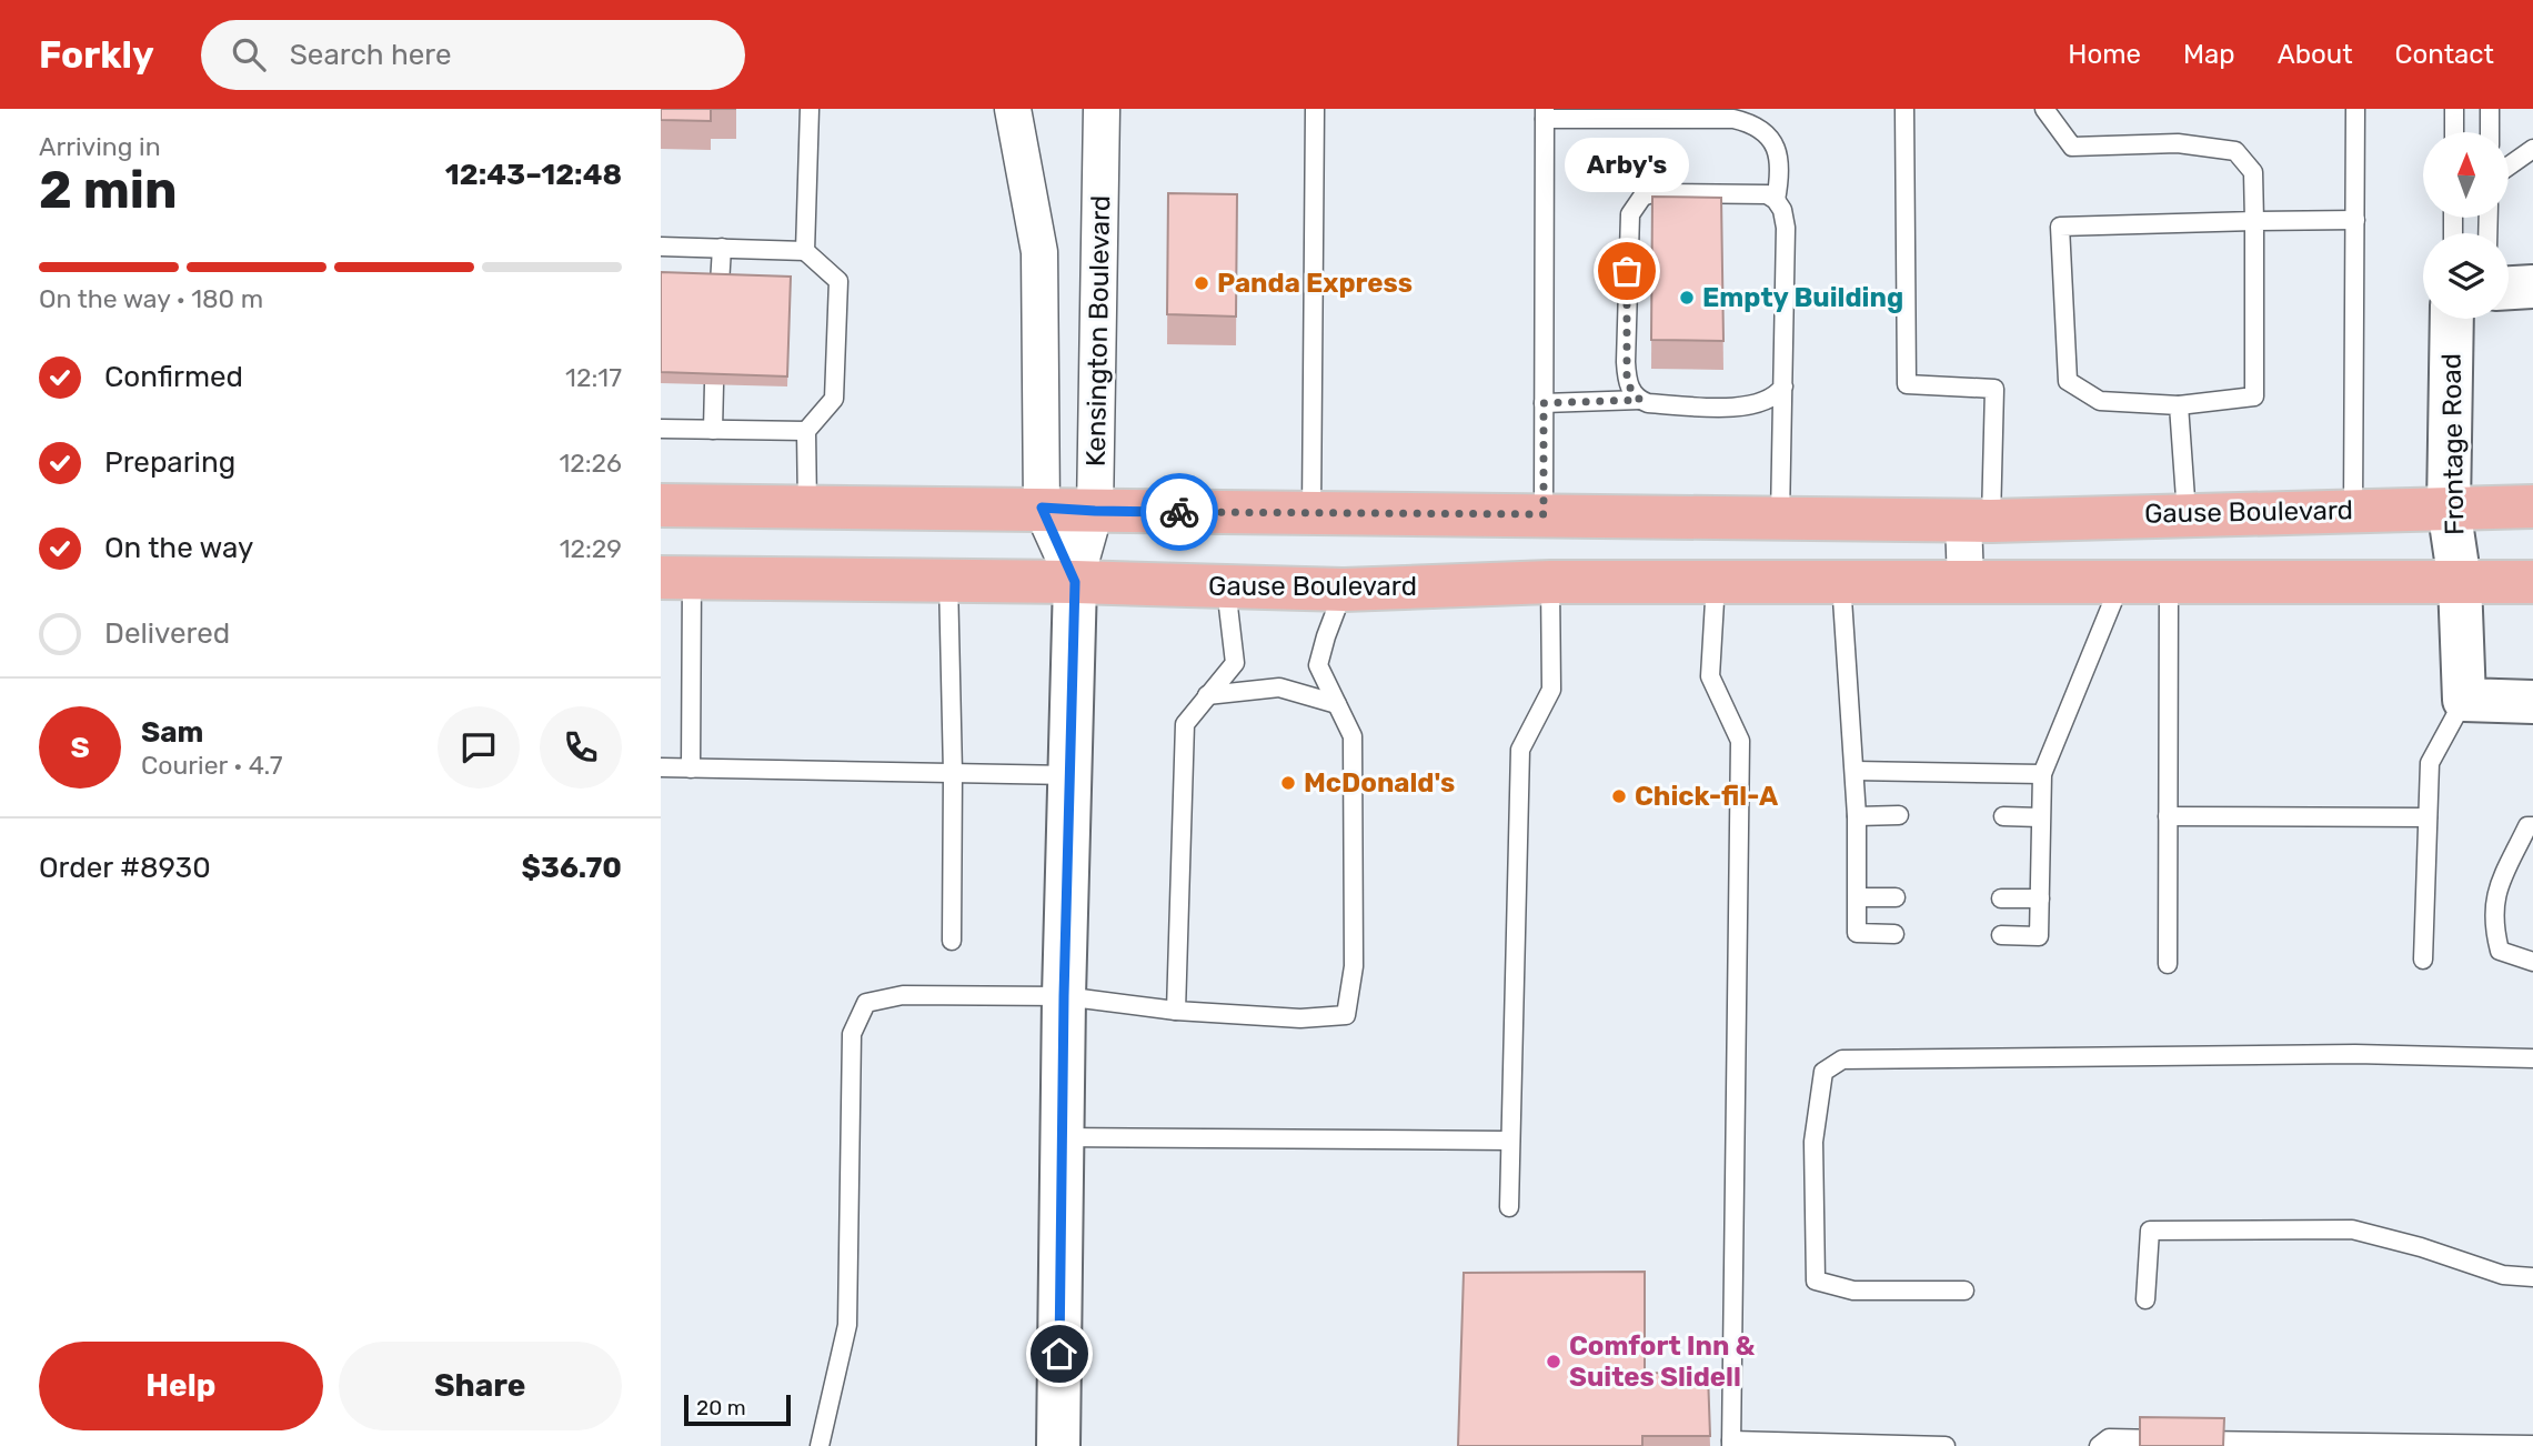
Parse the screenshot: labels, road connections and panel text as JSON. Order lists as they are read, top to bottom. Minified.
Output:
{"streets":{"main road":["Gause Boulevard"],"street":["Kensington Boulevard","Frontage Road"]},"crossings":[["Kensington Boulevard","Gause Boulevard"],["Frontage Road","Gause Boulevard"]],"places":["Arby's","Panda Express","Empty Building","McDonald's","Chick-fil-A","Comfort Inn & Suites Slidell"],"scale_bar":"20 m","north":"top","page":{"header":"Forkly","search":"Search here","nav":["Home","Map","About","Contact"],"heading":["2 min","Arriving in","12:43–12:48"],"panel":["Sam","Courier · 4.7","Order #8930","$36.70"],"bubble":"Arby's","bar":"On the way · 180 m","list":[["Confirmed","12:17"],["Preparing","12:26"],["On the way","12:29"],"Delivered"],"round":"S","buttons":["Help","Share"],"scale":"20 m"}}
